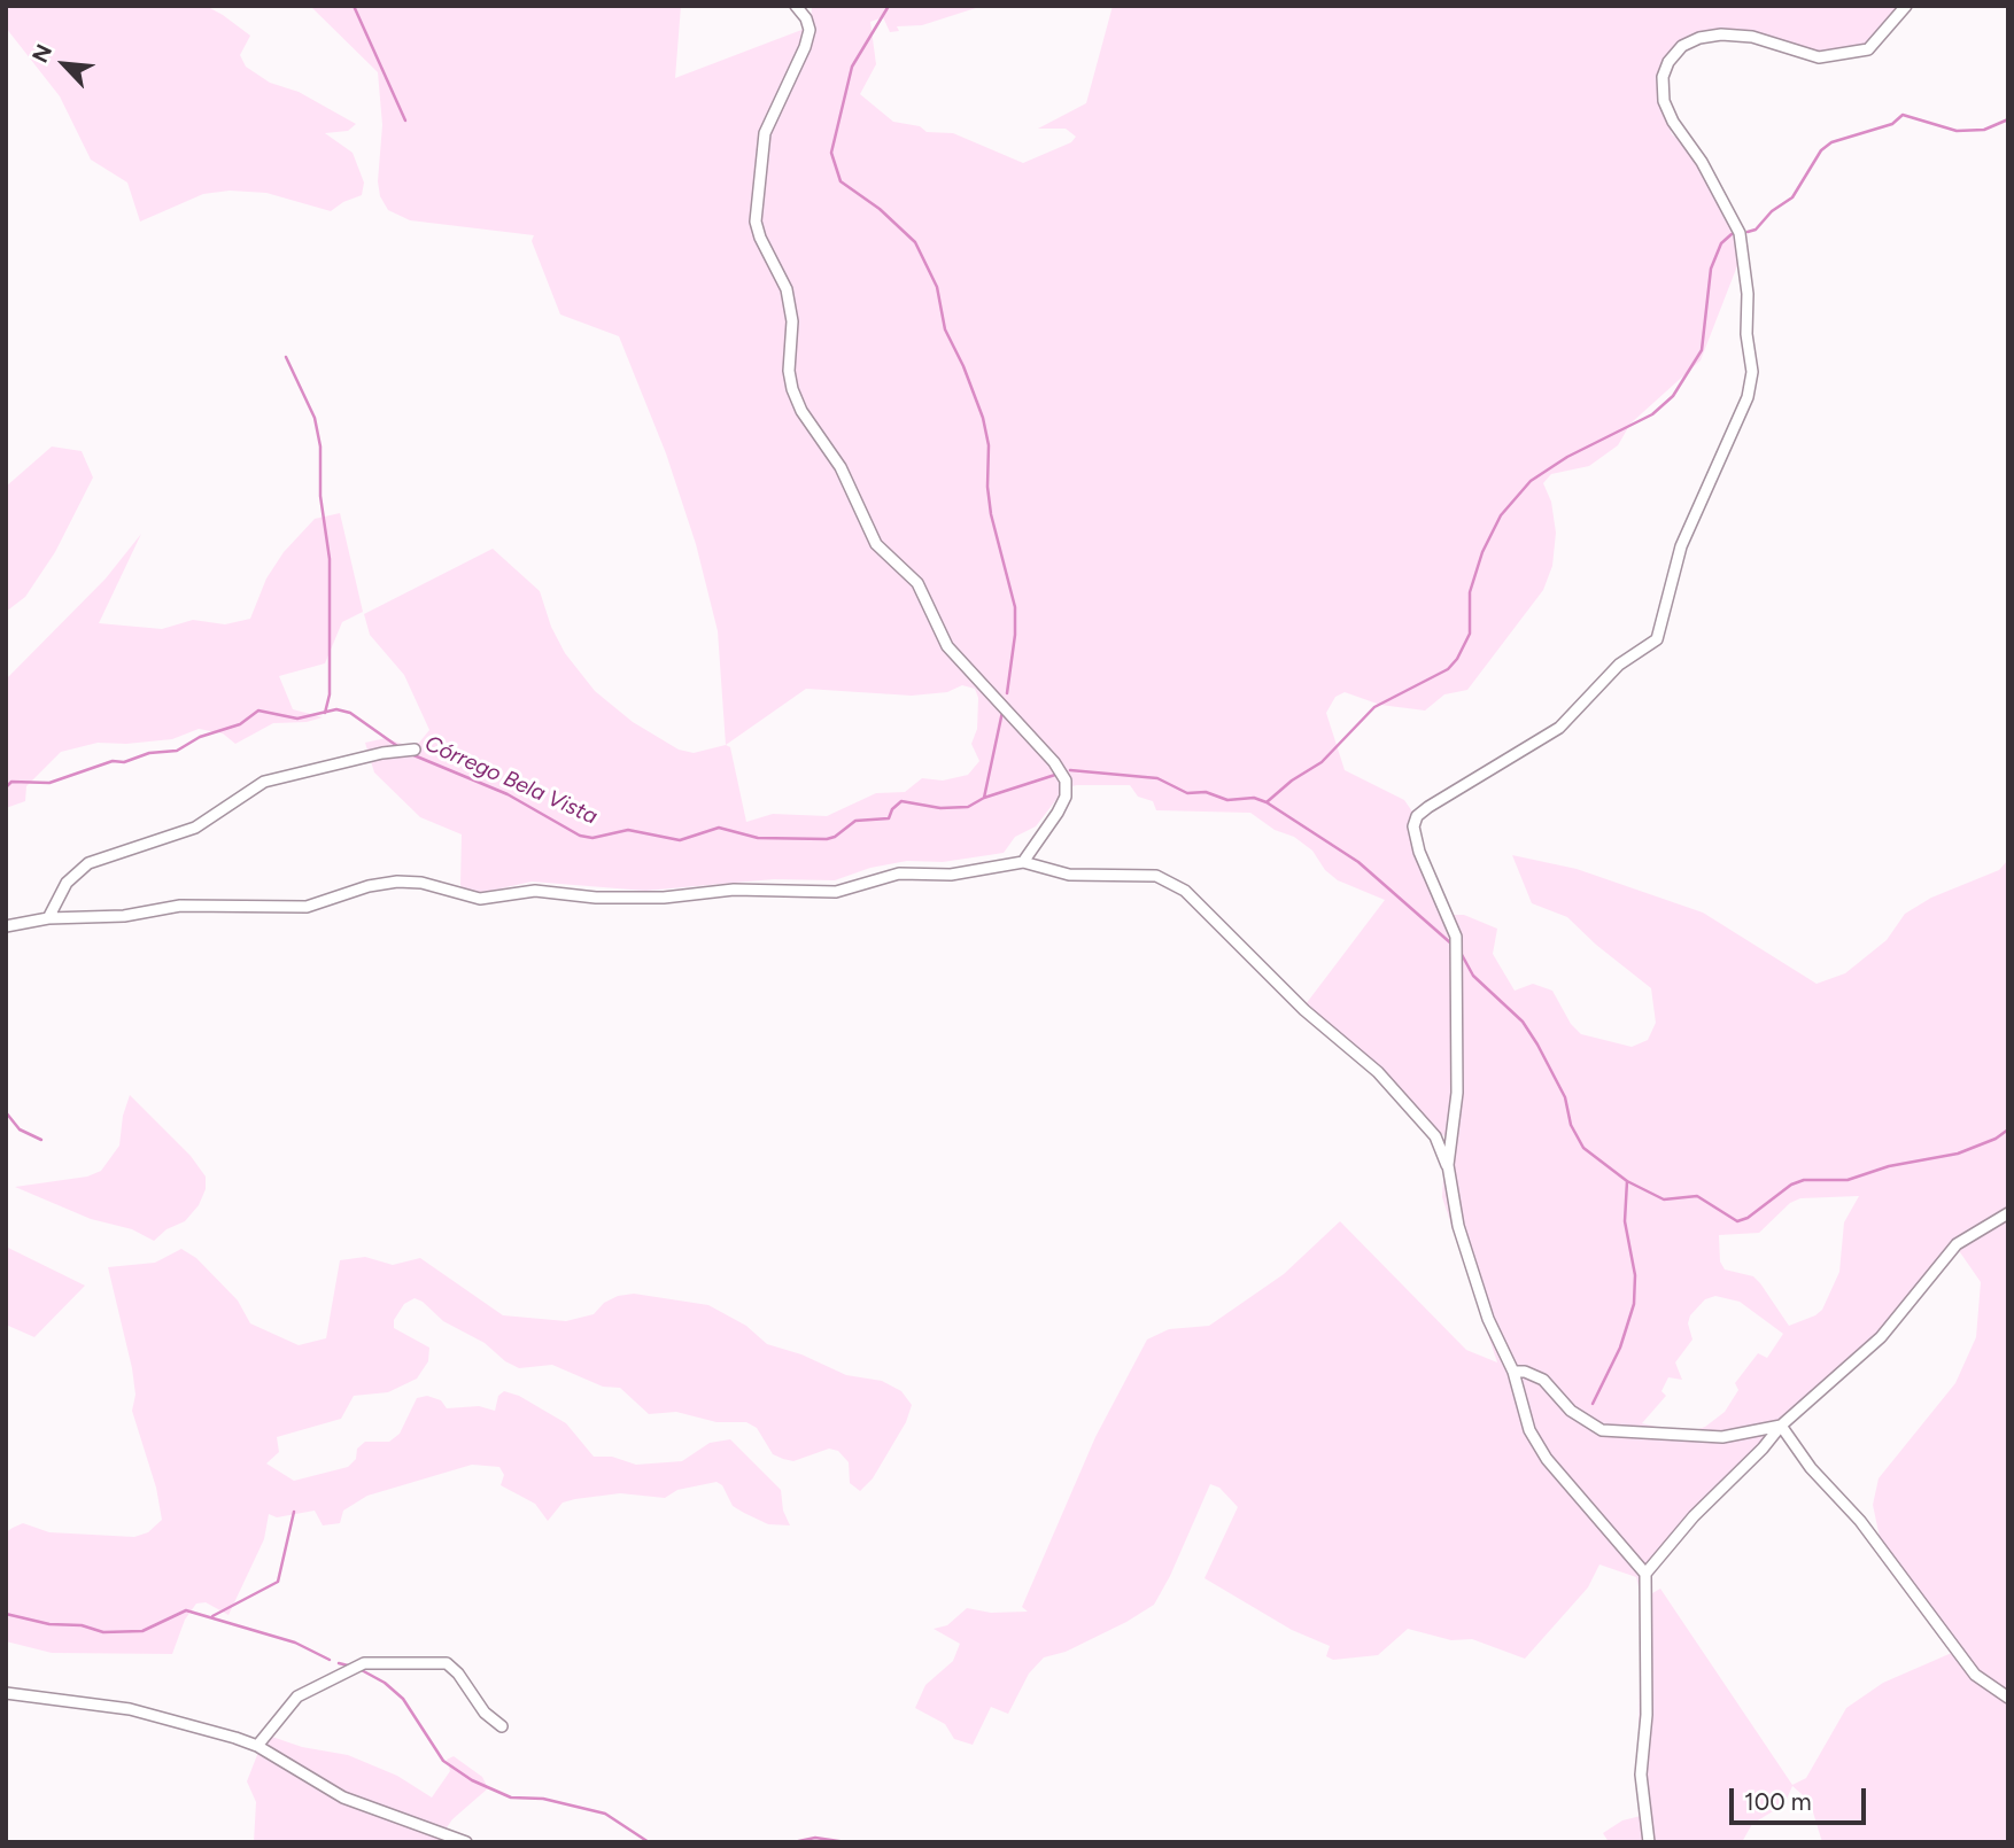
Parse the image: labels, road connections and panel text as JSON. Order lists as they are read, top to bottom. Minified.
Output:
{"water":["Córrego Bela Vista"],"scale_bar":"100 m","north":"top left"}
